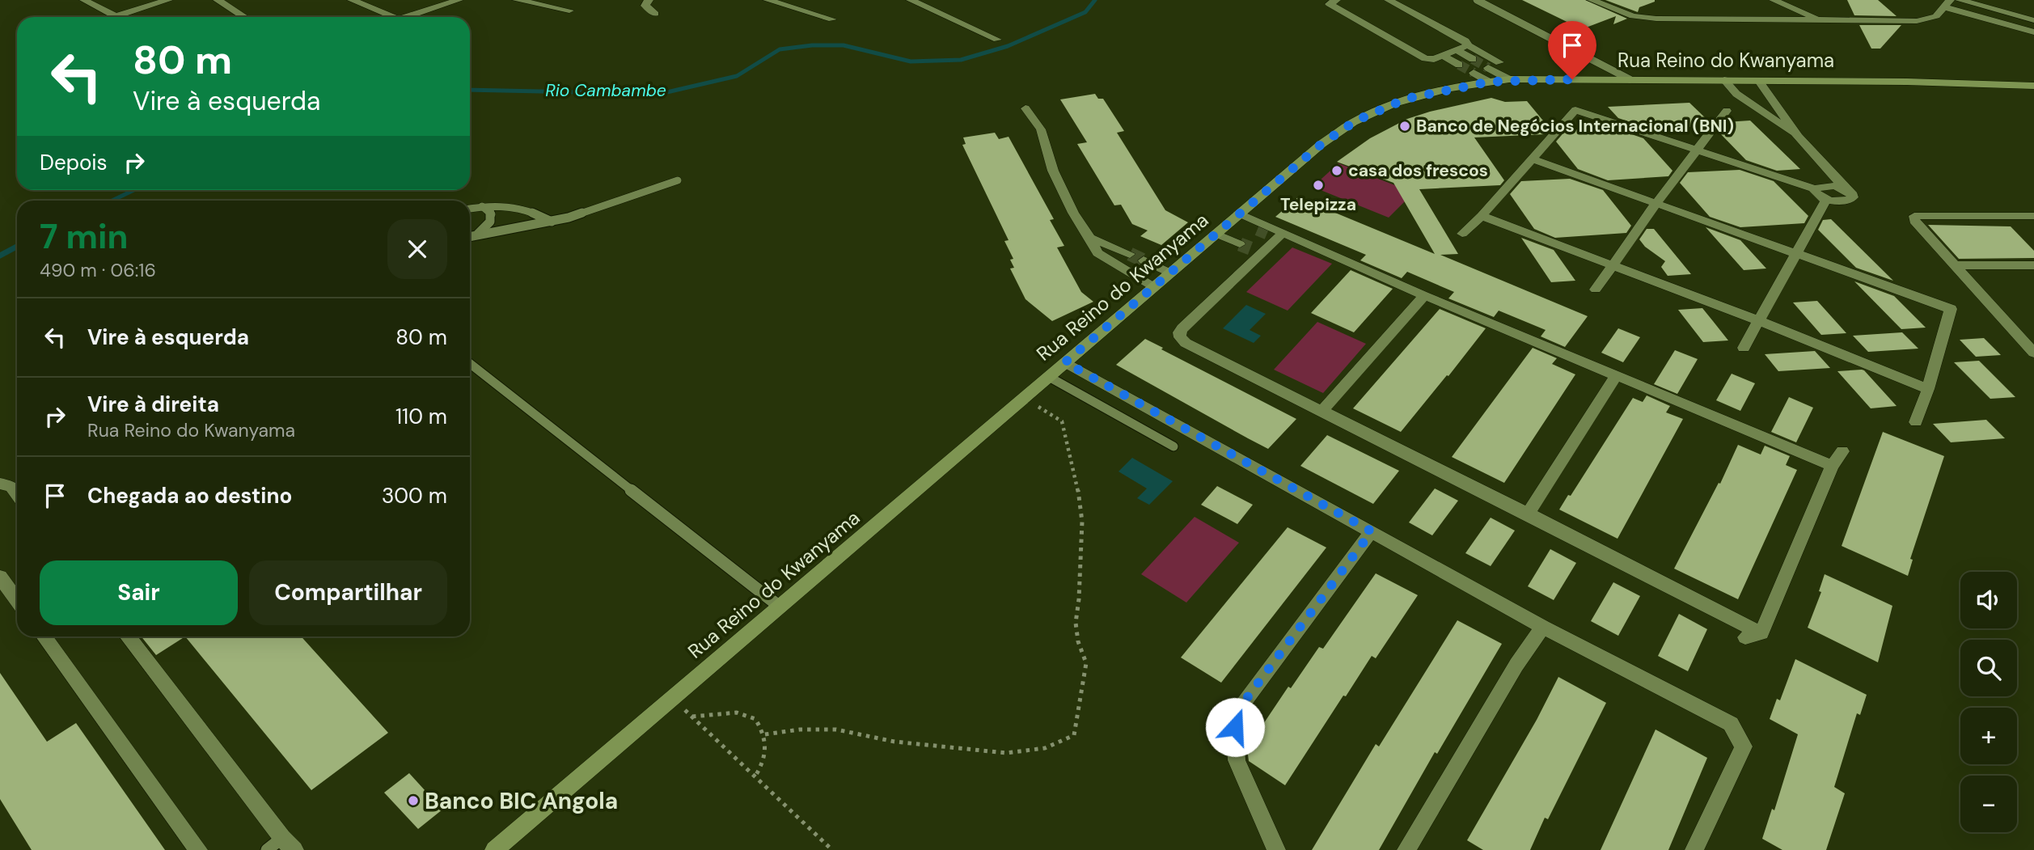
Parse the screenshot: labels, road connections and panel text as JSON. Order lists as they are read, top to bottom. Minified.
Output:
{"streets":{"street":["Rua Reino do Kwanyama"]},"water":["Rio Cambambe"],"places":["Banco de Negócios Internacional (BNI)","casa dos frescos","Telepizza","Banco BIC Angola"],"page":{"turn":["80 m","Vire à esquerda"],"then":"Depois","heading":["7 min","490 m · 06:16"],"list":[{"name":"Vire à esquerda","value":"80 m"},{"name":"Vire à direita","note":"Rua Reino do Kwanyama","value":"110 m"},{"name":"Chegada ao destino","value":"300 m"}],"buttons":["Sair","Compartilhar"],"map_buttons":["+","−"]}}
